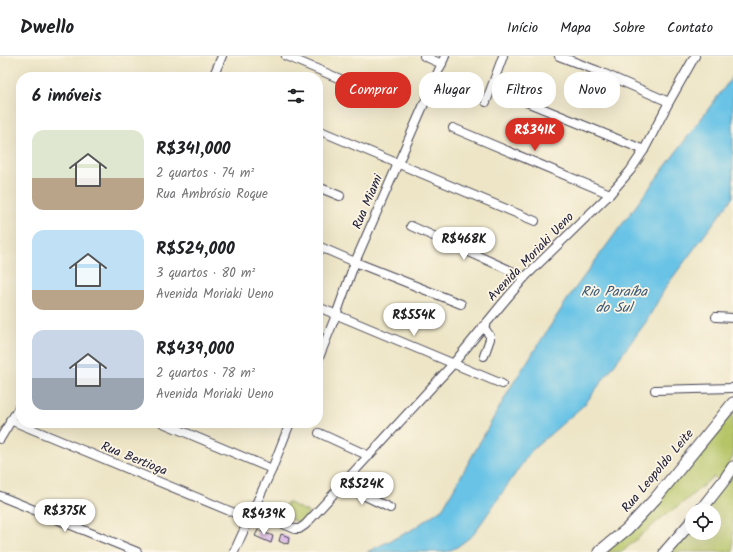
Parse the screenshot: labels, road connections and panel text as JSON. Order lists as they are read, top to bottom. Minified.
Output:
{"streets":{"main road":["Rua Leopoldo Leite"],"street":["Rua Miami","Avenida Moriaki Ueno","Rua Bertioga"]},"water":["Rio Paraíba do Sul"],"page":{"header":"Dwello","nav":["Início","Mapa","Sobre","Contato"],"chip":["Comprar","Alugar","Filtros","Novo"],"heading":"6 imóveis","price":["R$341K","R$468K","R$554K","R$524K","R$375K","R$439K"],"list":[{"name":"R$341,000","note":"2 quartos · 74 m² · Rua Ambrósio Roque"},{"name":"R$524,000","note":"3 quartos · 80 m² · Avenida Moriaki Ueno"},{"name":"R$439,000","note":"2 quartos · 78 m² · Avenida Moriaki Ueno"}]}}
